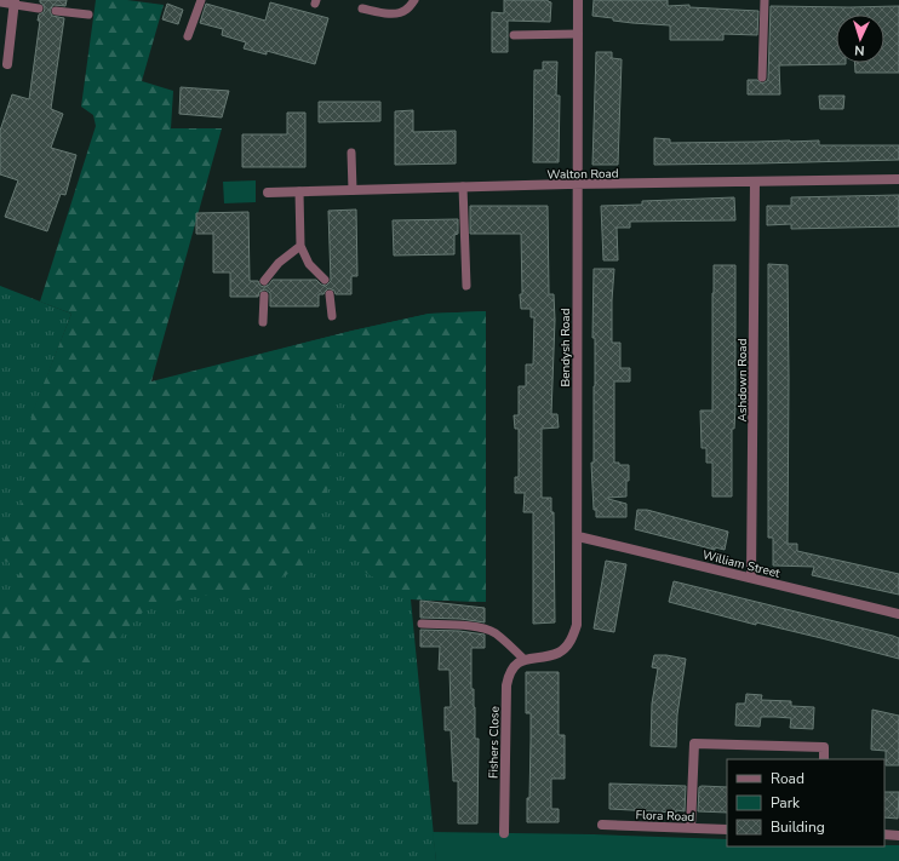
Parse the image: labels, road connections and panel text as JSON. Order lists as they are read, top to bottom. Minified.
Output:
{"streets":{"street":["Walton Road","Bendysh Road","Ashdown Road","William Street","Fishers Close","Flora Road"]},"crossings":[["Walton Road","Bendysh Road"],["Walton Road","Ashdown Road"],["Bendysh Road","William Street"],["Bendysh Road","Fishers Close"],["Ashdown Road","William Street"]],"legend":["Road","Park","Building"],"north":"bottom"}
